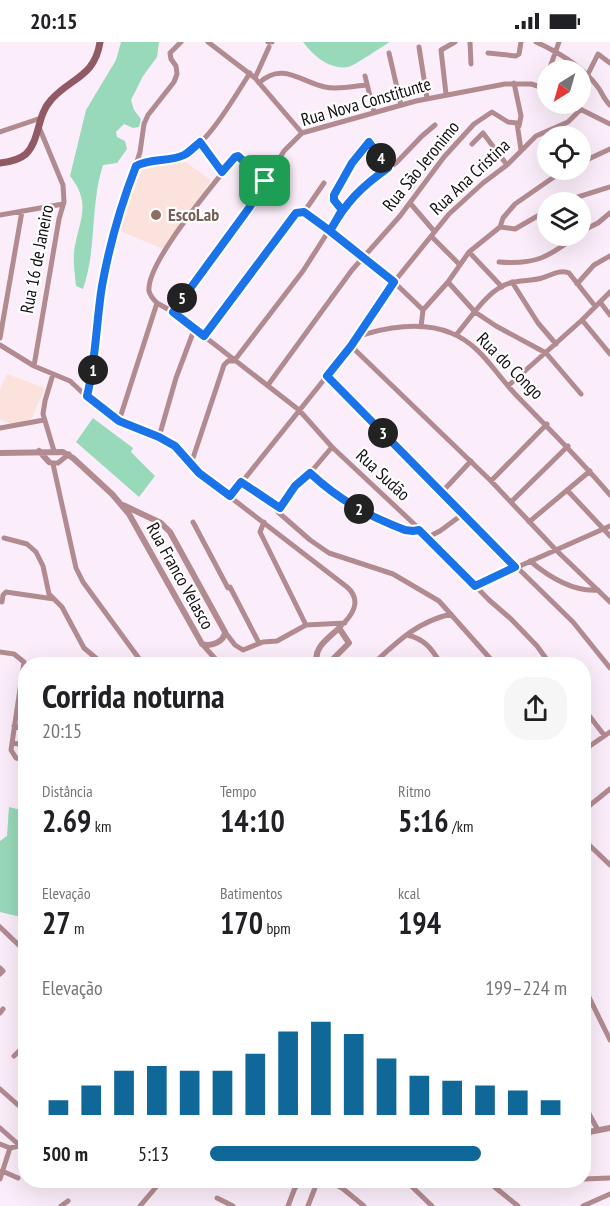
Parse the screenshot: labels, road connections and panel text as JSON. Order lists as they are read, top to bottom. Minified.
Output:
{"streets":{"street":["Rua Nova Constitunte","Rua São Jeronimo","Rua Ana Cristina","Rua 16 de Janeiro","Rua do Congo","Rua Sudão","Rua Franco Velasco"]},"crossings":[["Rua Nova Constitunte","Rua Sudão"],["Rua São Jeronimo","Rua Sudão"]],"places":["EscoLab"],"north":"bottom left","page":{"status":"20:15","pins":["4","5","1","3","2"],"heading":["Corrida noturna","20:15"],"stats":[["Distância","2.69 km"],["Tempo","14:10"],["Ritmo","5:16 /km"],["Elevação","27 m"],["Batimentos","170 bpm"],["kcal","194"]],"chart":["Elevação","199–224 m"],"list":[{"name":"500 m","note":"5:13"}]}}
